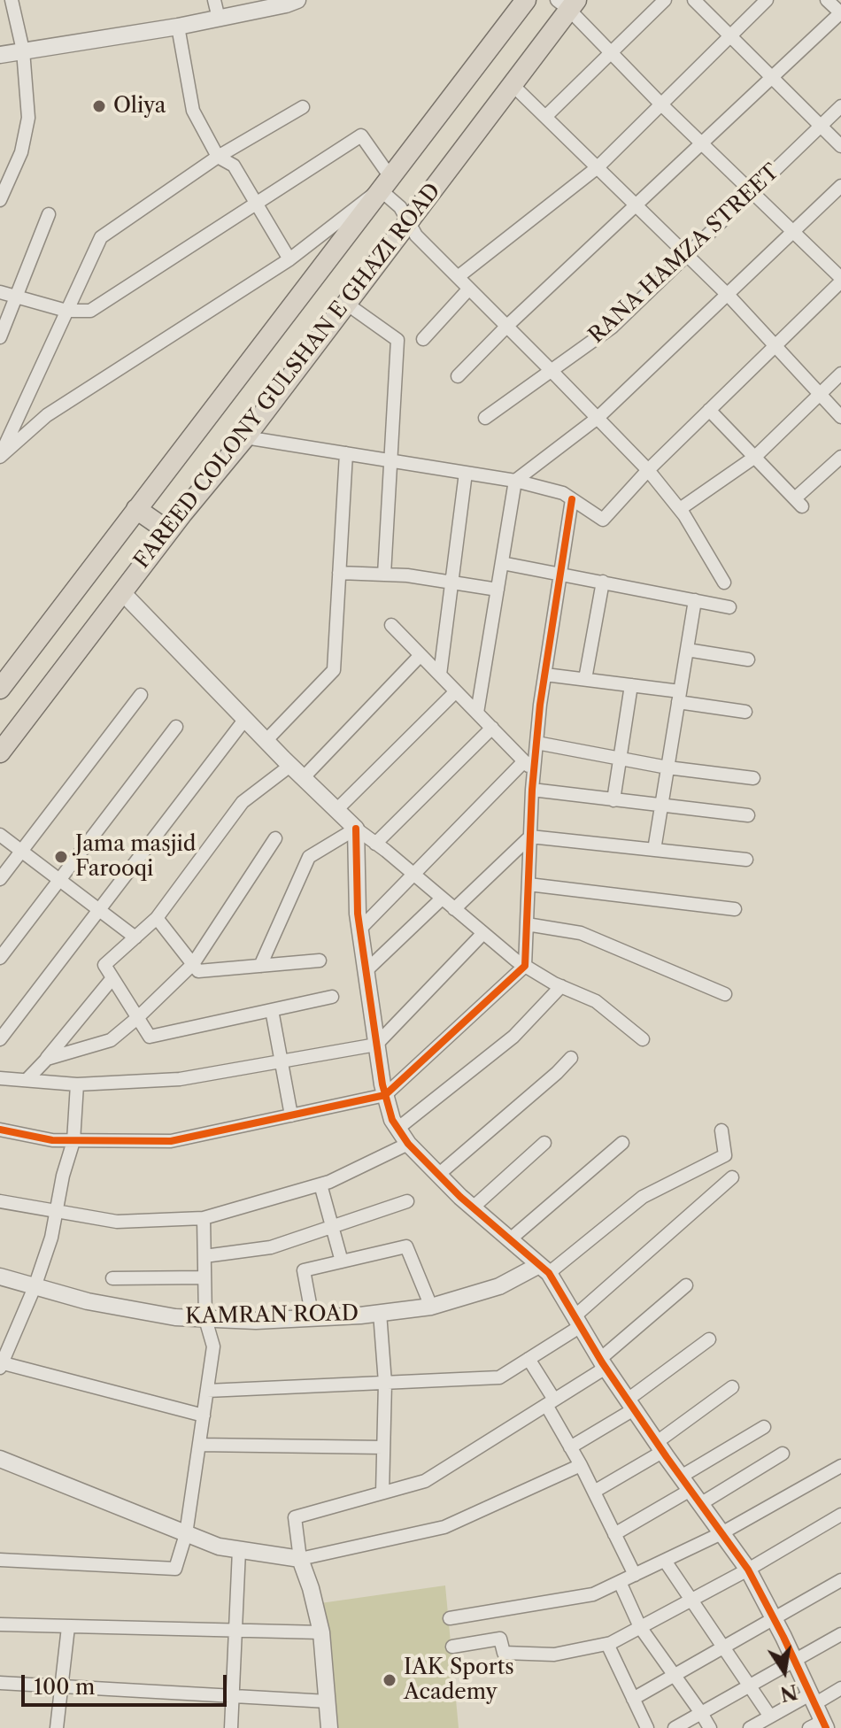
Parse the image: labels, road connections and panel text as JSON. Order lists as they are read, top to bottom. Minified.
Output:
{"streets":{"main road":["FAREED COLONY GULSHAN E GHAZI ROAD"],"street":["RANA HAMZA STREET","KAMRAN ROAD"]},"places":["Oliya","Jama masjid Farooqi","IAK Sports Academy"],"scale_bar":"100 m","north":"bottom"}
